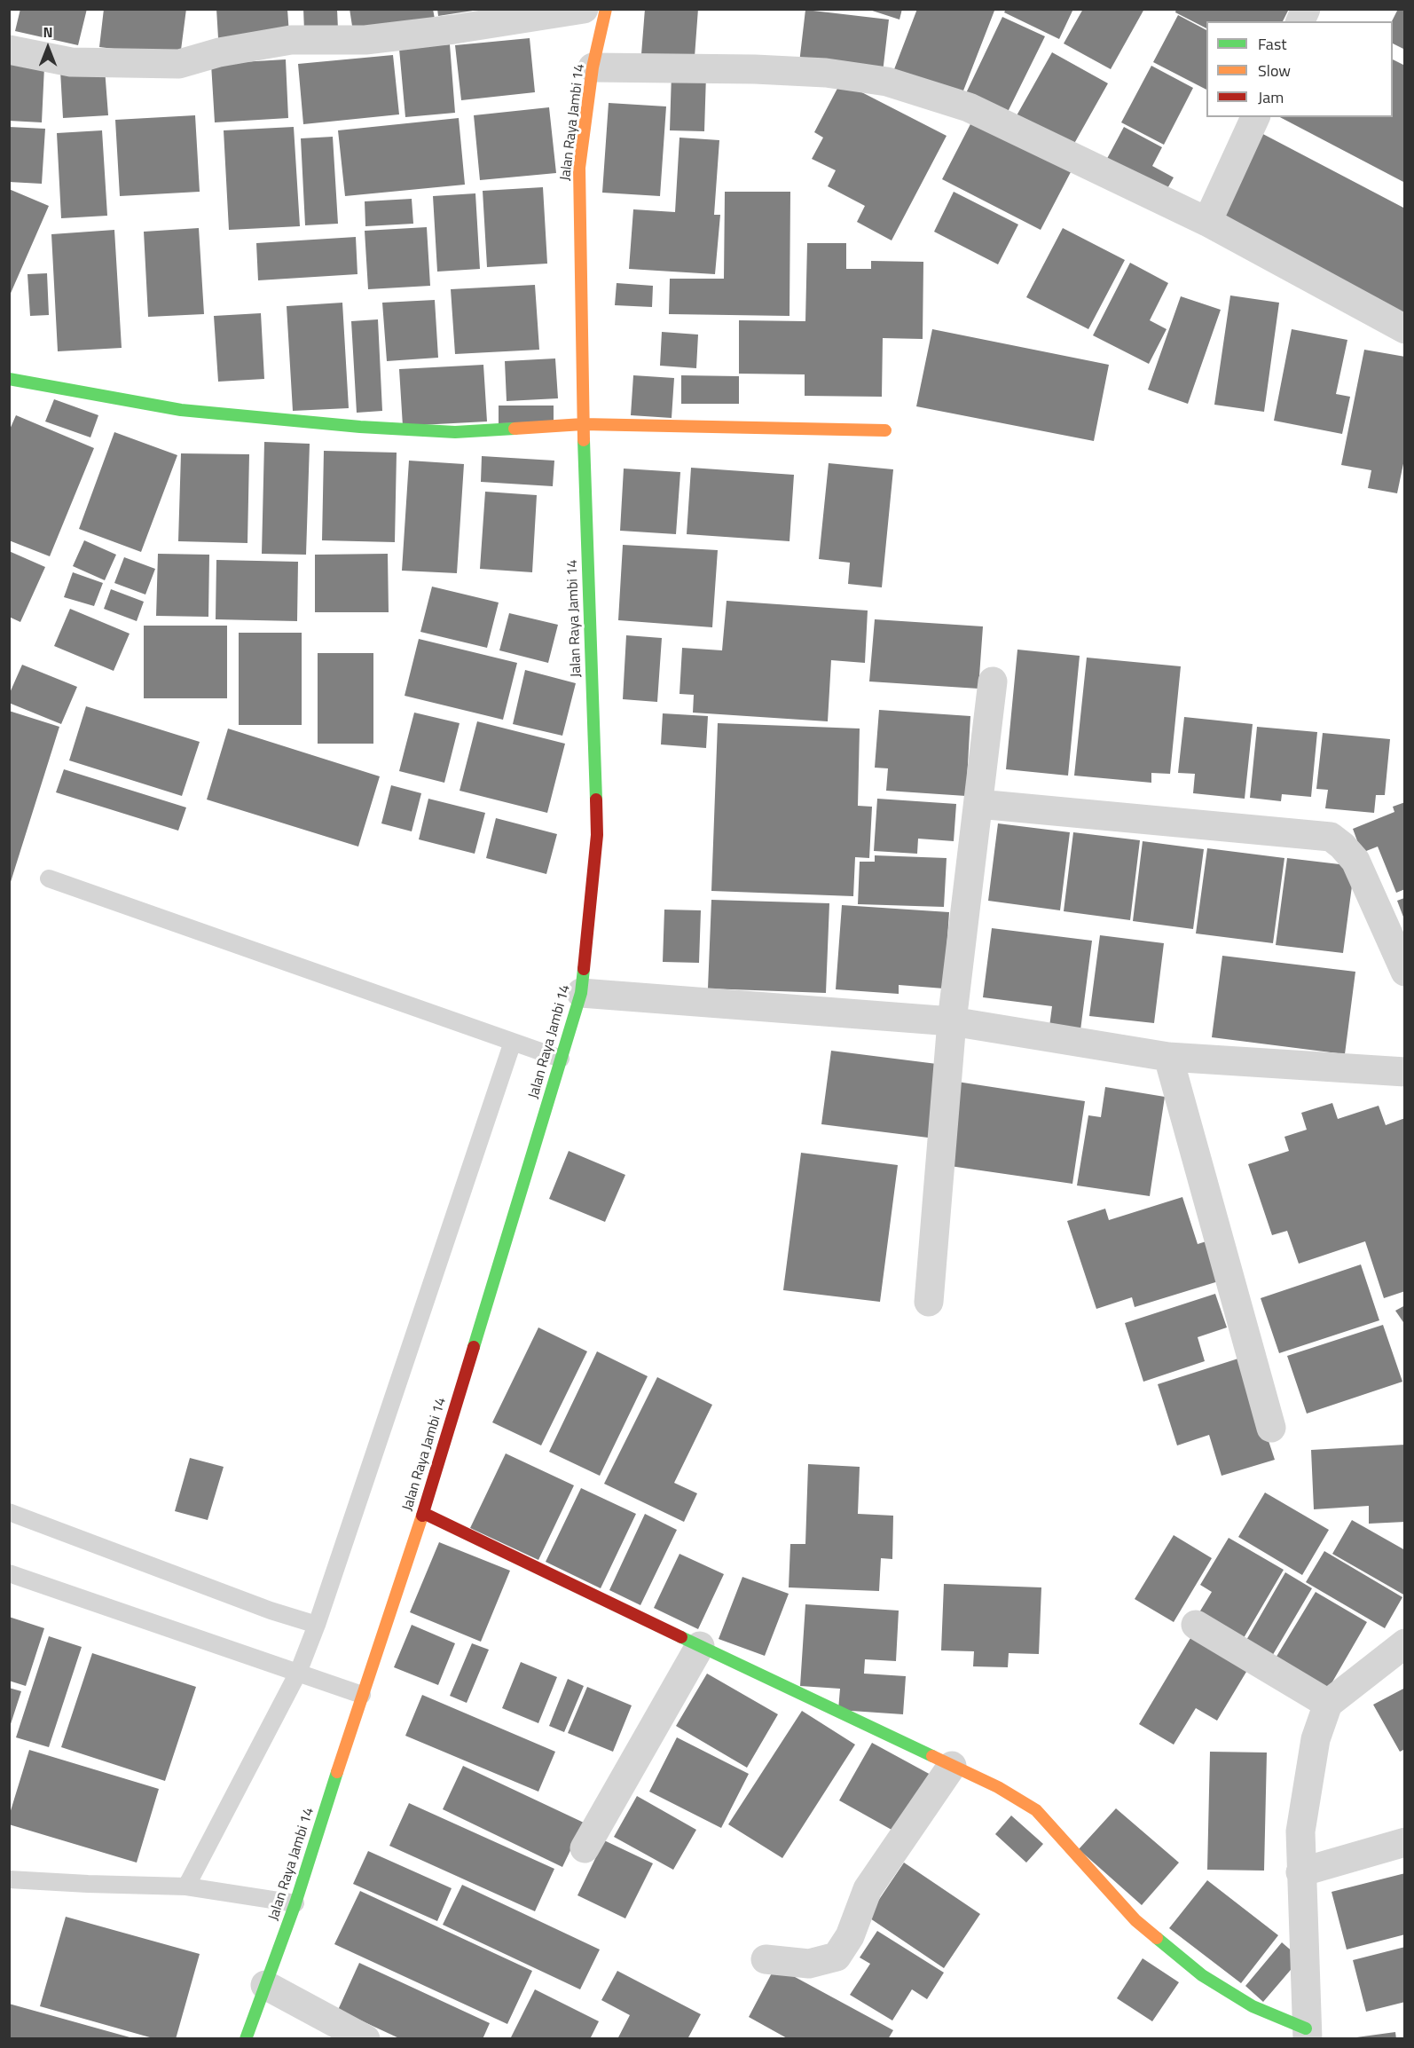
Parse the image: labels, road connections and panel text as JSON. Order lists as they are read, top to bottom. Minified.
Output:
{"streets":{"street":["Jalan Raya Jambi 14"]},"legend":["Fast","Slow","Jam"],"north":"top"}
